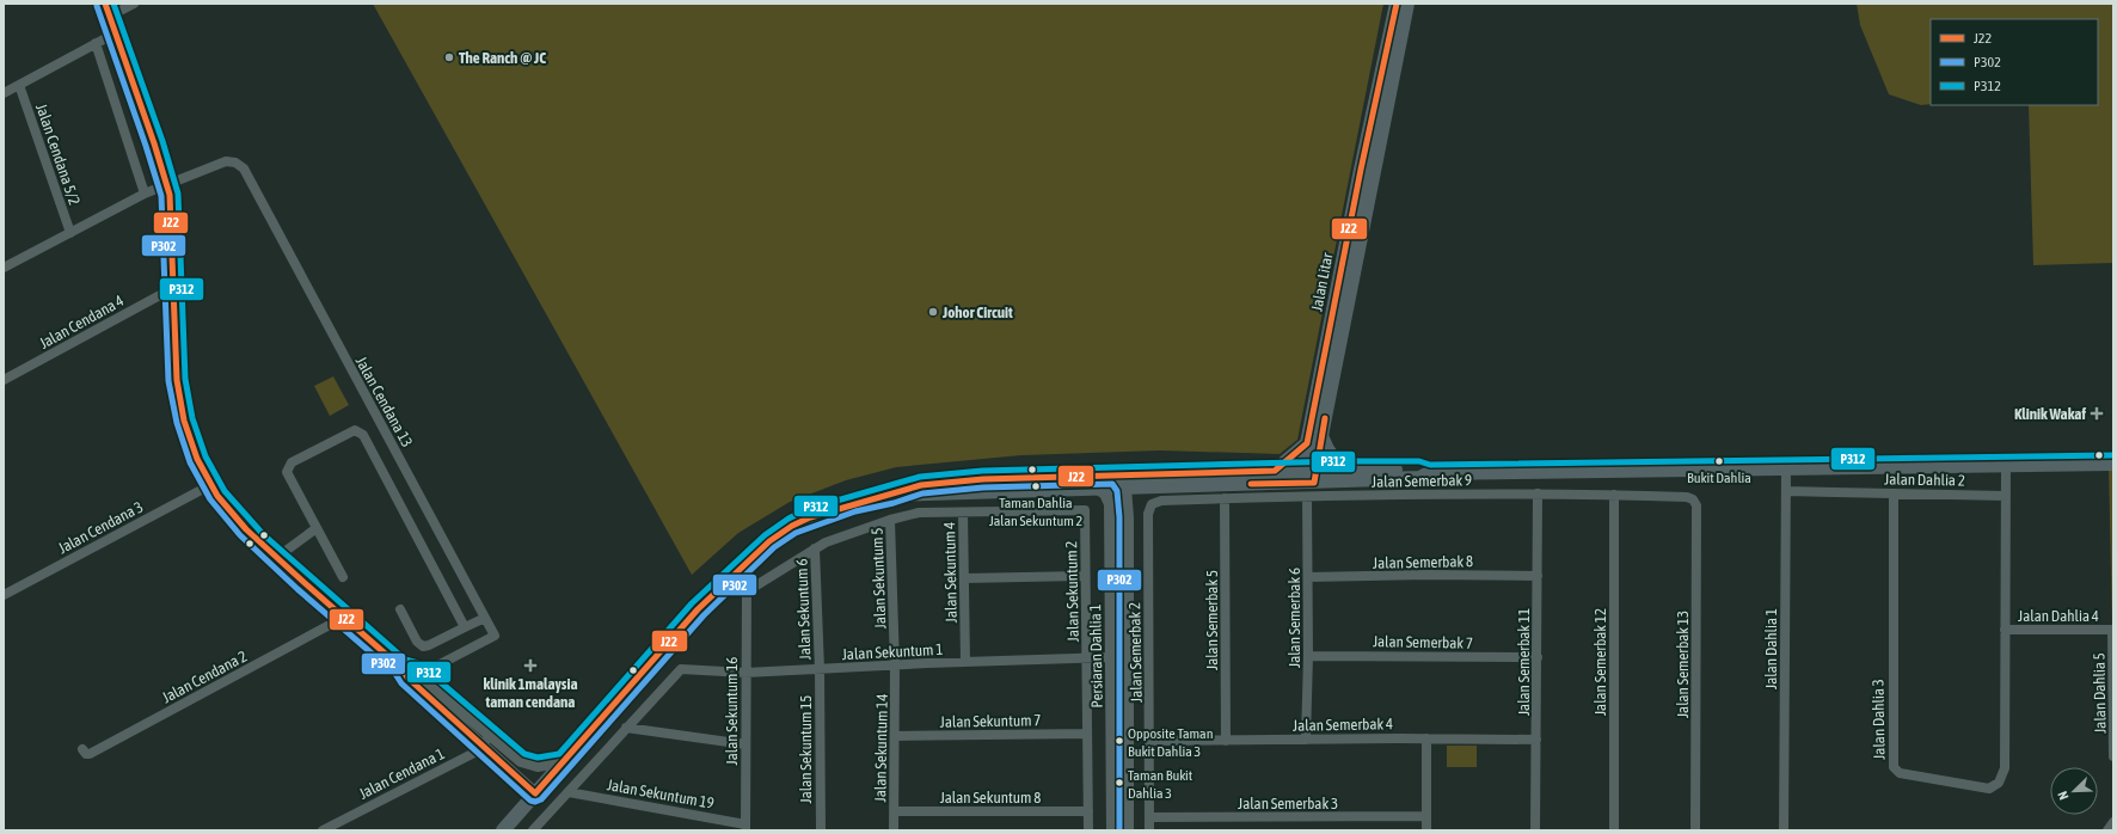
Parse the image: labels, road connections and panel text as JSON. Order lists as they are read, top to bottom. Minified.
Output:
{"streets":{"main road":["Jalan Litar"],"street":["Jalan Cendana 5/2","Jalan Cendana 4","Jalan Cendana 13","Jalan Dahlia 2","Jalan Semerbak 9","Jalan Cendana 3","Jalan Semerbak 8","Jalan Sekuntum 4","Jalan Sekuntum 5","Jalan Sekuntum 2","Jalan Sekuntum 6","Jalan Dahlia 4","Jalan Semerbak 6","Jalan Semerbak 5","Jalan Semerbak 7","Jalan Dahlia 1","Jalan Sekuntum 1","Jalan Semerbak 2","Persiaran Dahlia 1","Jalan Semerbak 11","Jalan Semerbak 12","Jalan Semerbak 13","Jalan Cendana 2","Jalan Dahlia 5","Jalan Sekuntum 16","Jalan Dahlia 3","Jalan Sekuntum 7","Jalan Semerbak 4","Jalan Sekuntum 14","Jalan Sekuntum 15","Jalan Cendana 1","Jalan Sekuntum 19","Jalan Sekuntum 8","Jalan Semerbak 3"]},"crossings":[["Jalan Cendana 5/2","Jalan Cendana 13"],["Jalan Dahlia 2","Jalan Dahlia 1"],["Jalan Dahlia 2","Jalan Dahlia 3"],["Jalan Semerbak 9","Jalan Semerbak 6"],["Jalan Semerbak 9","Jalan Semerbak 5"],["Jalan Semerbak 9","Jalan Semerbak 2"],["Jalan Semerbak 9","Jalan Semerbak 11"],["Jalan Semerbak 9","Jalan Semerbak 12"],["Jalan Semerbak 9","Jalan Semerbak 13"],["Jalan Semerbak 8","Jalan Semerbak 6"],["Jalan Semerbak 8","Jalan Semerbak 11"],["Jalan Sekuntum 4","Jalan Sekuntum 2"],["Jalan Sekuntum 4","Jalan Sekuntum 1"],["Jalan Sekuntum 5","Jalan Sekuntum 2"],["Jalan Sekuntum 5","Jalan Sekuntum 1"],["Jalan Sekuntum 5","Jalan Sekuntum 14"],["Jalan Sekuntum 2","Jalan Sekuntum 6"],["Jalan Sekuntum 2","Jalan Sekuntum 1"],["Jalan Sekuntum 2","Jalan Sekuntum 16"],["Jalan Sekuntum 2","Jalan Sekuntum 7"],["Jalan Sekuntum 2","Jalan Sekuntum 8"],["Jalan Sekuntum 6","Jalan Sekuntum 1"],["Jalan Sekuntum 6","Jalan Sekuntum 15"],["Jalan Dahlia 4","Jalan Dahlia 5"],["Jalan Dahlia 4","Jalan Dahlia 3"],["Jalan Semerbak 6","Jalan Semerbak 7"],["Jalan Semerbak 6","Jalan Semerbak 4"],["Jalan Semerbak 5","Jalan Semerbak 4"],["Jalan Semerbak 7","Jalan Semerbak 11"],["Jalan Sekuntum 1","Persiaran Dahlia 1"],["Jalan Sekuntum 1","Jalan Sekuntum 16"],["Jalan Sekuntum 1","Jalan Sekuntum 14"],["Jalan Sekuntum 1","Jalan Sekuntum 15"],["Jalan Semerbak 2","Jalan Semerbak 4"],["Jalan Semerbak 2","Jalan Semerbak 3"],["Jalan Semerbak 11","Jalan Semerbak 4"],["Jalan Sekuntum 16","Jalan Sekuntum 19"],["Jalan Sekuntum 7","Jalan Sekuntum 14"],["Jalan Sekuntum 14","Jalan Sekuntum 8"]],"places":{"other":["The Ranch @ JC","Johor Circuit","Bukit Dahlia","Taman Dahlia Jalan Sekuntum 2","Opposite Taman Bukit Dahlia 3","Taman Bukit Dahlia 3"],"health":["Klinik Wakaf","klinik 1malaysia taman cendana"]},"lines":["transit line J22","transit line P312","transit line P302"],"legend":["J22","P302","P312"],"north":"bottom left"}
